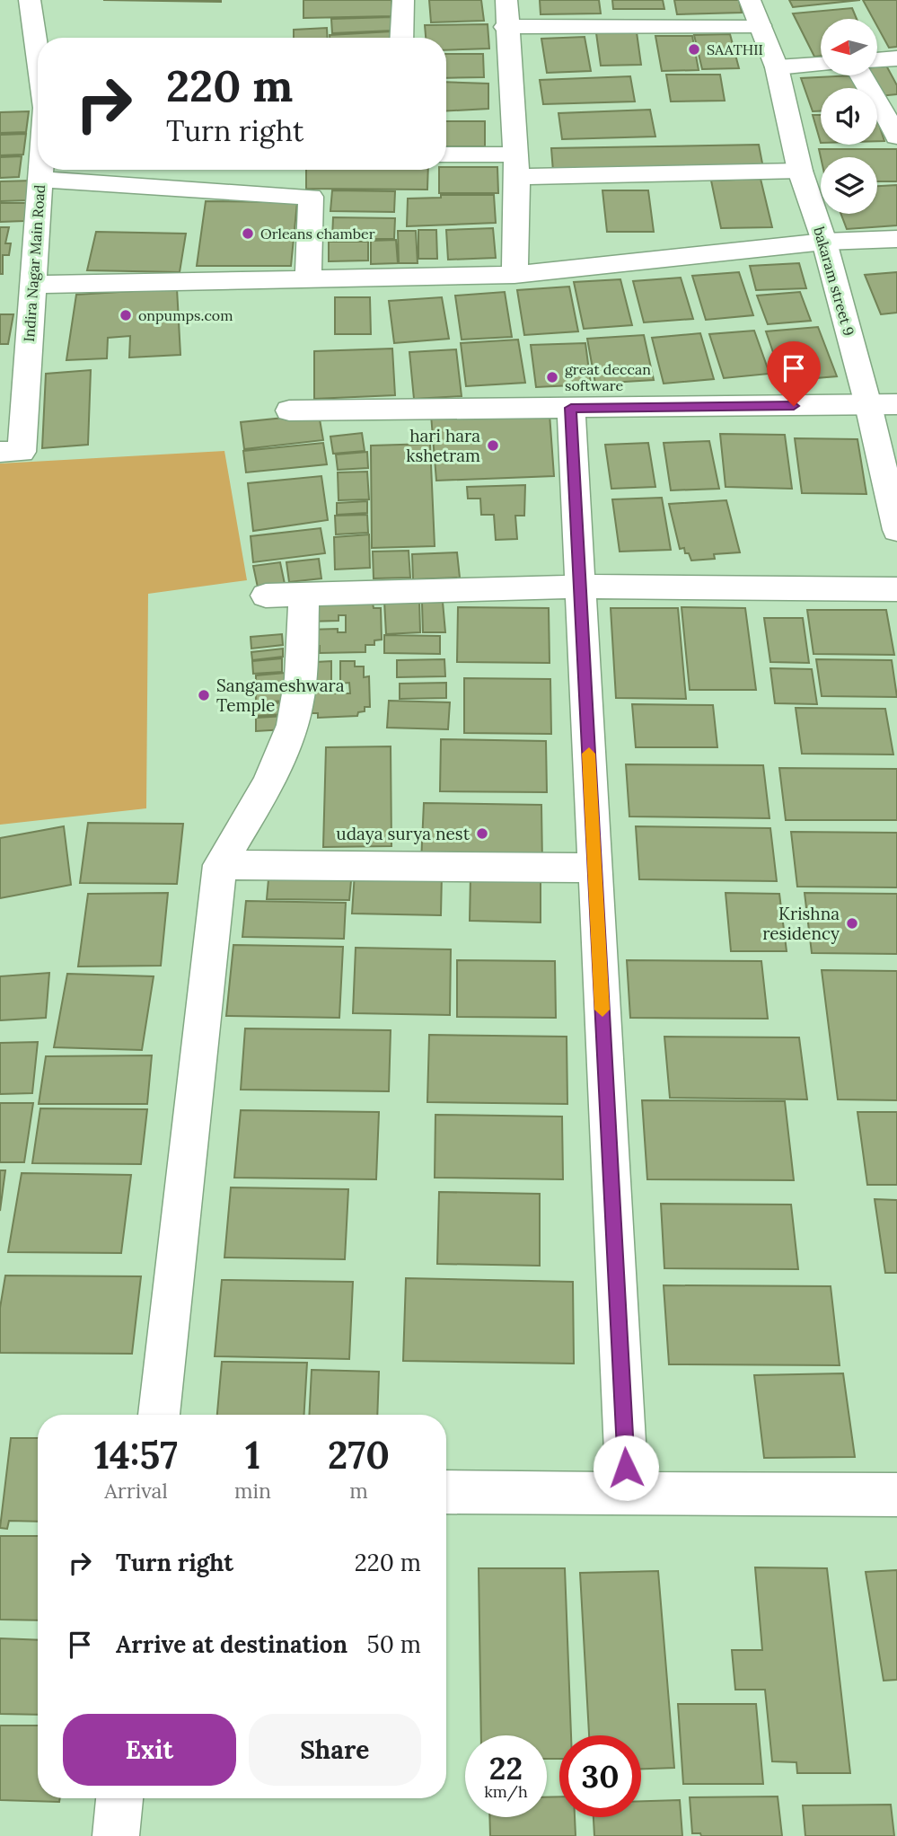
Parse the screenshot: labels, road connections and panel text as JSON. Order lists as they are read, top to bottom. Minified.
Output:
{"streets":{"street":["Indira Nagar Main Road","bakaram street 9"]},"places":["SAATHII","Orleans chamber","onpumps.com","great deccan software","hari hara kshetram","Sangameshwara Temple","udaya surya nest","Krishna residency"],"north":"left","page":{"turn":["220 m","Turn right"],"eta":["14:57","Arrival","1","min","270","m"],"list":[{"name":"Turn right","value":"220 m"},{"name":"Arrive at destination","value":"50 m"}],"buttons":["Exit","Share"],"speed":"22 km/h","limit":"30"}}
